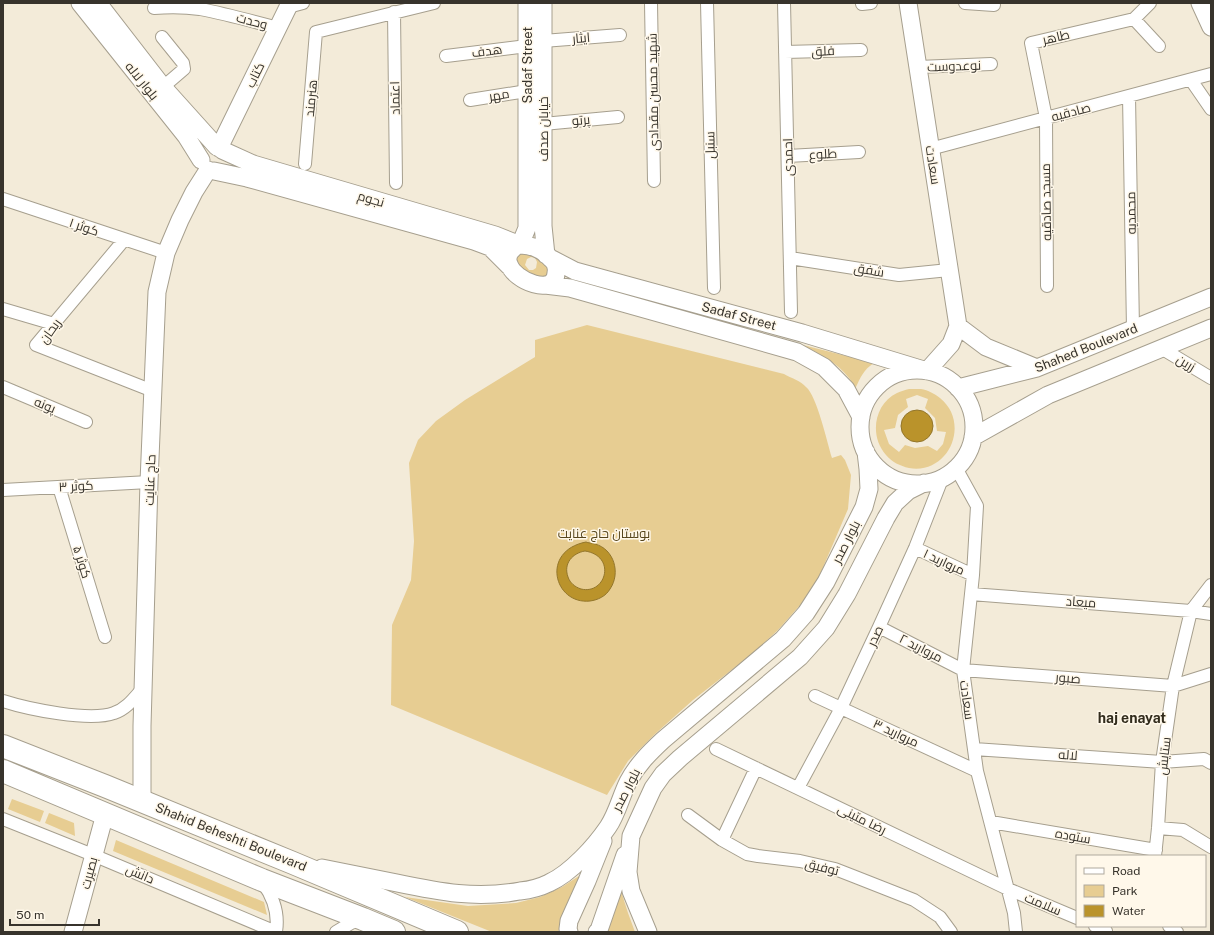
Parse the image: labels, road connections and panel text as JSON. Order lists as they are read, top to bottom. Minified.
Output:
{"streets":{"highway":["Shahid Beheshti Boulevard"],"main road":["Sadaf Street","کتاب","بلوار لاله","خیابان صدف","سعادت","نجوم","Shahed Boulevard","حاج عنایت","بلوار صدر","بصیرت"],"street":["وحدت","طاهر","ایثار","هدف","فلق","نوعدوست","شهید محسن مقدادی","مهر","هنرمند","اعتماد","صادقیه","پرتو","سنبل","طلوع","احمدی","مسجد صادقیه","محمدیه","کوثر ۱","شفق","ریحان","زرین","پونه","کوثر ۳","کوثر ۵","مروارید ۱","میعاد","صدر","مروارید ۲","صبور","مروارید ۳","لاله","ستایش","رضا متینی","ستوده","توفیق","دانش","سلامت"]},"crossings":[["وحدت","کتاب"],["طاهر","صادقیه"],["طاهر","مسجد صادقیه"],["ایثار","خیابان صدف"],["هدف","Sadaf Street"],["فلق","احمدی"],["Sadaf Street","مهر"],["Sadaf Street","خیابان صدف"],["Sadaf Street","سعادت"],["Sadaf Street","نجوم"],["Sadaf Street","Shahed Boulevard"],["Sadaf Street","بلوار صدر"],["Sadaf Street","صدر"],["نوعدوست","سعادت"],["کتاب","بلوار لاله"],["کتاب","نجوم"],["کتاب","حاج عنایت"],["بلوار لاله","نجوم"],["بلوار لاله","حاج عنایت"],["هنرمند","اعتماد"],["صادقیه","سعادت"],["صادقیه","مسجد صادقیه"],["صادقیه","محمدیه"],["پرتو","خیابان صدف"],["خیابان صدف","نجوم"],["طلوع","احمدی"],["احمدی","شفق"],["سعادت","شفق"],["سعادت","Shahed Boulevard"],["سعادت","بلوار صدر"],["سعادت","مروارید ۱"],["سعادت","میعاد"],["سعادت","صدر"],["سعادت","مروارید ۲"],["سعادت","صبور"],["سعادت","مروارید ۳"],["سعادت","لاله"],["سعادت","رضا متینی"],["سعادت","ستوده"],["سعادت","سلامت"],["نجوم","حاج عنایت"],["محمدیه","Shahed Boulevard"],["کوثر ۱","ریحان"],["کوثر ۱","حاج عنایت"],["ریحان","حاج عنایت"],["Shahed Boulevard","بلوار صدر"],["Shahed Boulevard","صدر"],["حاج عنایت","کوثر ۳"],["حاج عنایت","Shahid Beheshti Boulevard"],["کوثر ۳","کوثر ۵"],["بلوار صدر","صدر"],["بلوار صدر","Shahid Beheshti Boulevard"],["مروارید ۱","صدر"],["میعاد","ستایش"],["صدر","مروارید ۲"],["صدر","مروارید ۳"],["صدر","رضا متینی"],["مروارید ۲","صبور"],["صبور","ستایش"],["لاله","ستایش"],["ستایش","ستوده"],["رضا متینی","سلامت"],["Shahid Beheshti Boulevard","بصیرت"],["بصیرت","دانش"]],"districts":["haj enayat"],"parks":["بوستان حاج عنایت"],"legend":["Road","Park","Water"],"scale_bar":"50 m"}
